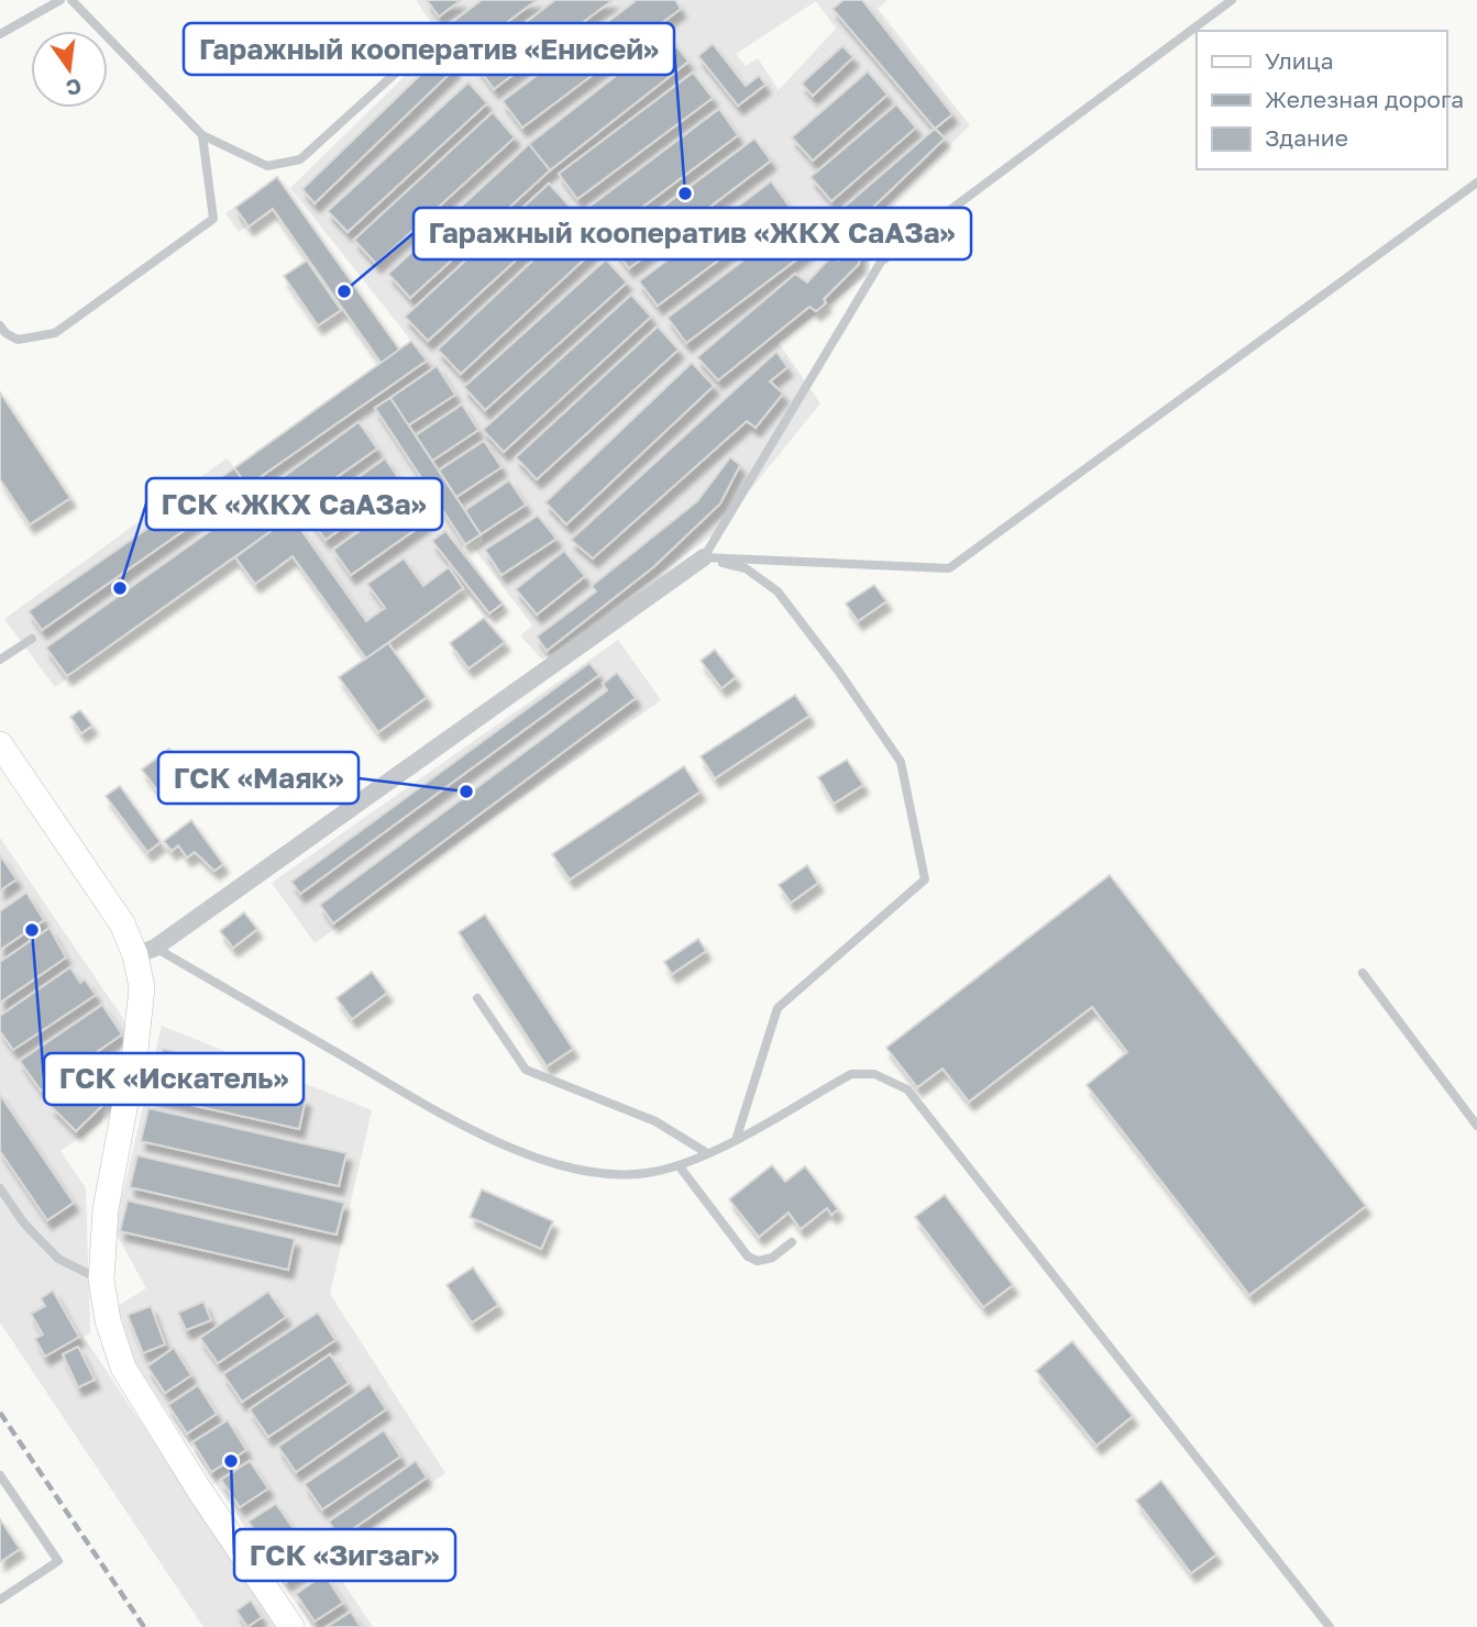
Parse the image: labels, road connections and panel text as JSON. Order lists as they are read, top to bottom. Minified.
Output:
{"places":["Гаражный кооператив «Енисей»","Гаражный кооператив «ЖКХ СаАЗа»","ГСК «ЖКХ СаАЗа»","ГСК «Маяк»","ГСК «Искатель»","ГСК «Зигзаг»"],"legend":["Улица","Железная дорога","Здание"],"north":"bottom"}
